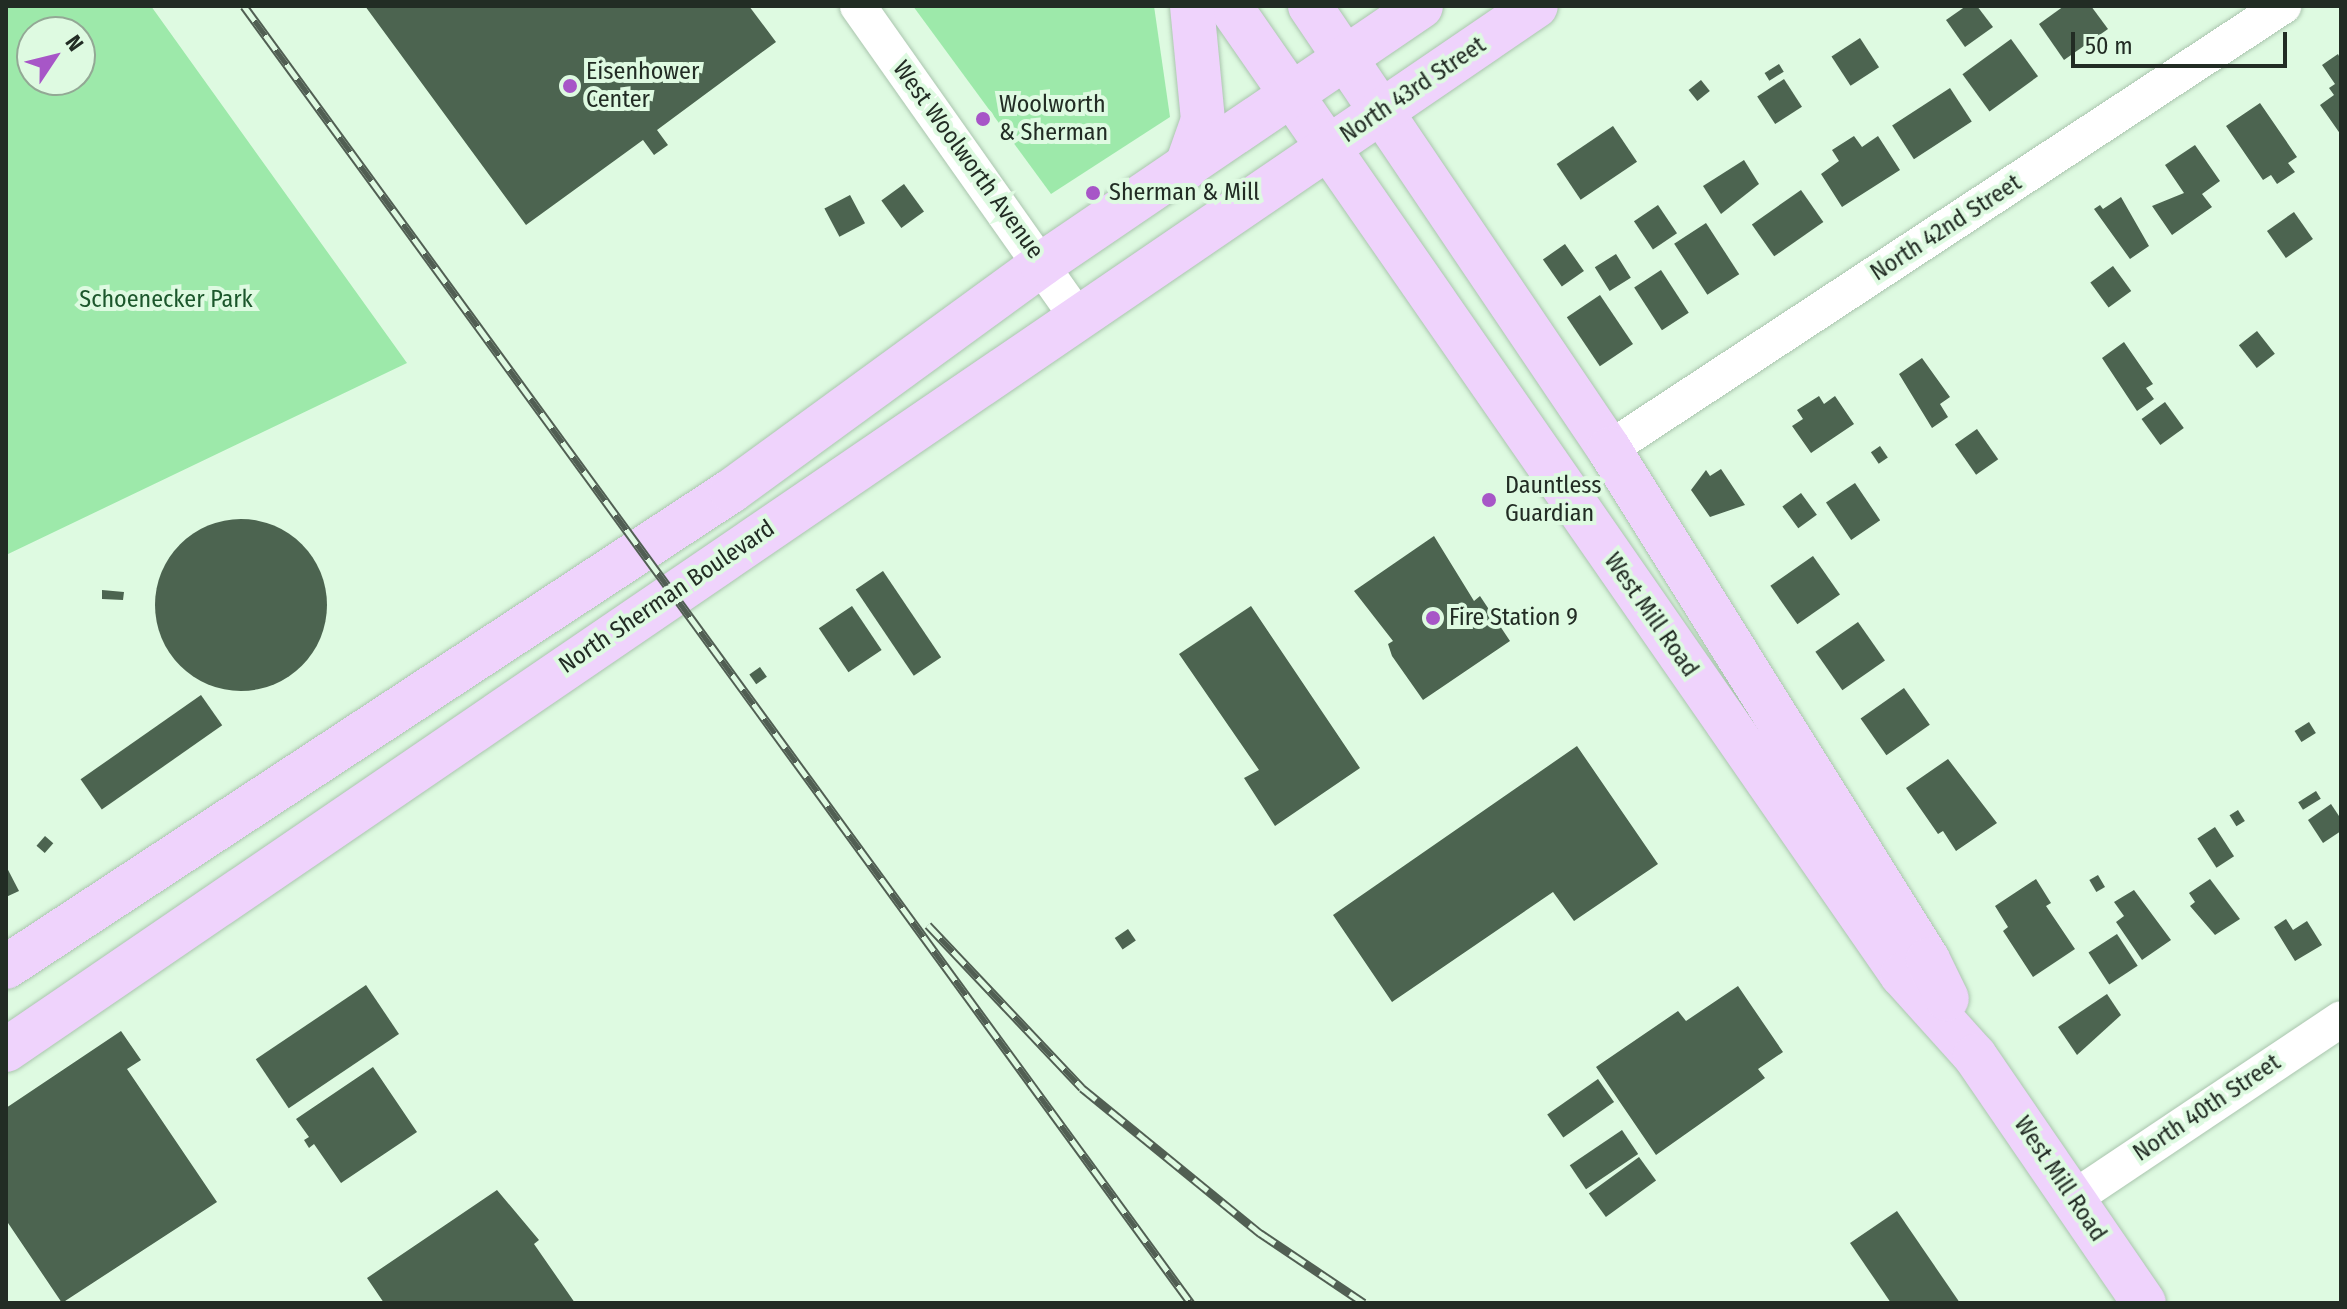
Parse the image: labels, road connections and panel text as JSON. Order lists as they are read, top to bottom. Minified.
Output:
{"streets":{"main road":["North 43rd Street","North Sherman Boulevard","West Mill Road"],"street":["West Woolworth Avenue","North 42nd Street","North 40th Street"]},"crossings":[["North 43rd Street","North Sherman Boulevard"],["North 43rd Street","West Mill Road"],["West Woolworth Avenue","North Sherman Boulevard"],["North 42nd Street","West Mill Road"],["North Sherman Boulevard","West Mill Road"],["West Mill Road","North 40th Street"]],"parks":["Schoenecker Park"],"places":["Eisenhower Center","Woolworth & Sherman","Sherman & Mill","Dauntless Guardian","Fire Station 9"],"scale_bar":"50 m","north":"top right"}
